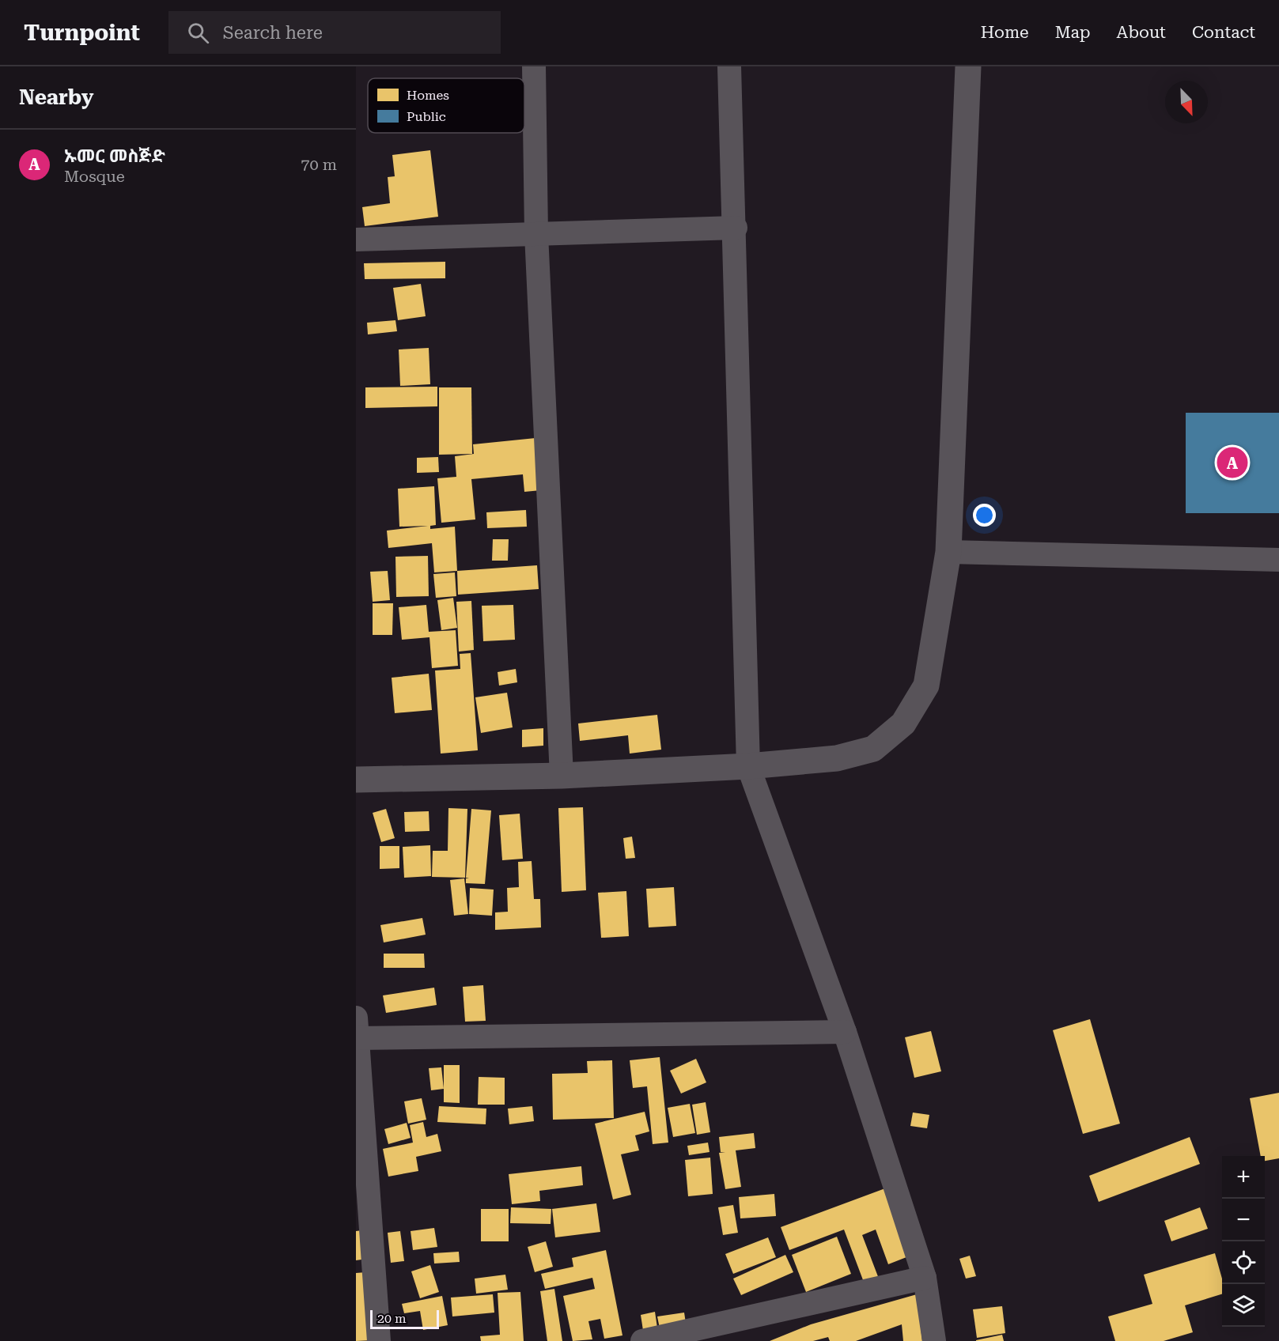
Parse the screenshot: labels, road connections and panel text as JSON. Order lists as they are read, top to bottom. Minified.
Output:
{"legend":["Homes","Public"],"scale_bar":"20 m","north":"bottom right","page":{"header":"Turnpoint","search":"Search here","nav":["Home","Map","About","Contact"],"heading":"Nearby","list":[{"mark":"A","name":"ኡመር መስጅድ","note":"Mosque","value":"70 m"}],"pins":"A","map_buttons":["+","−"],"scale":"20 m"}}
